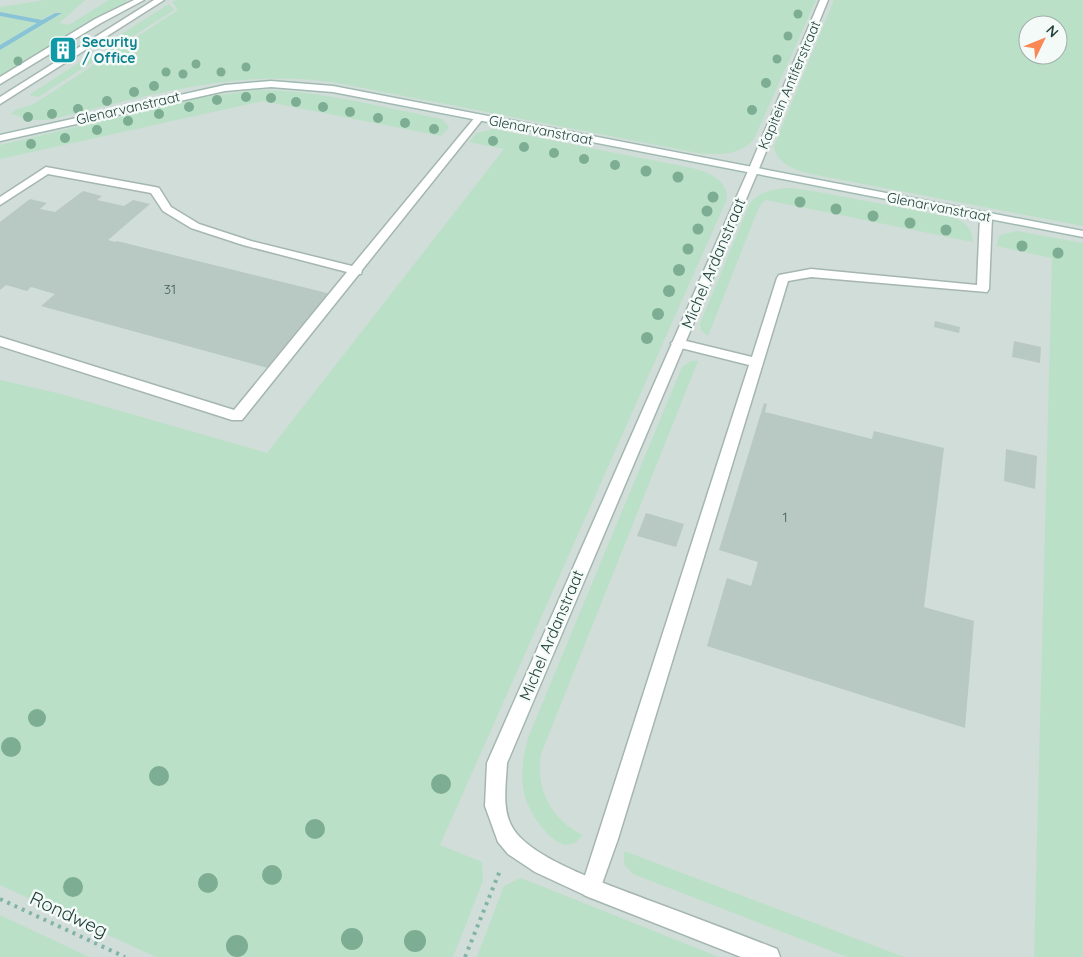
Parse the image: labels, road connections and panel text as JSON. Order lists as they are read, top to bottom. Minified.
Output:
{"streets":{"street":["Kapitein Antiferstraat","Glenarvanstraat","Michel Ardanstraat"],"path":["Rondweg"]},"crossings":[["Kapitein Antiferstraat","Glenarvanstraat"],["Kapitein Antiferstraat","Michel Ardanstraat"],["Glenarvanstraat","Michel Ardanstraat"]],"places":{"building":["Security / Office"]},"house_numbers":["31","1"],"north":"top right"}
